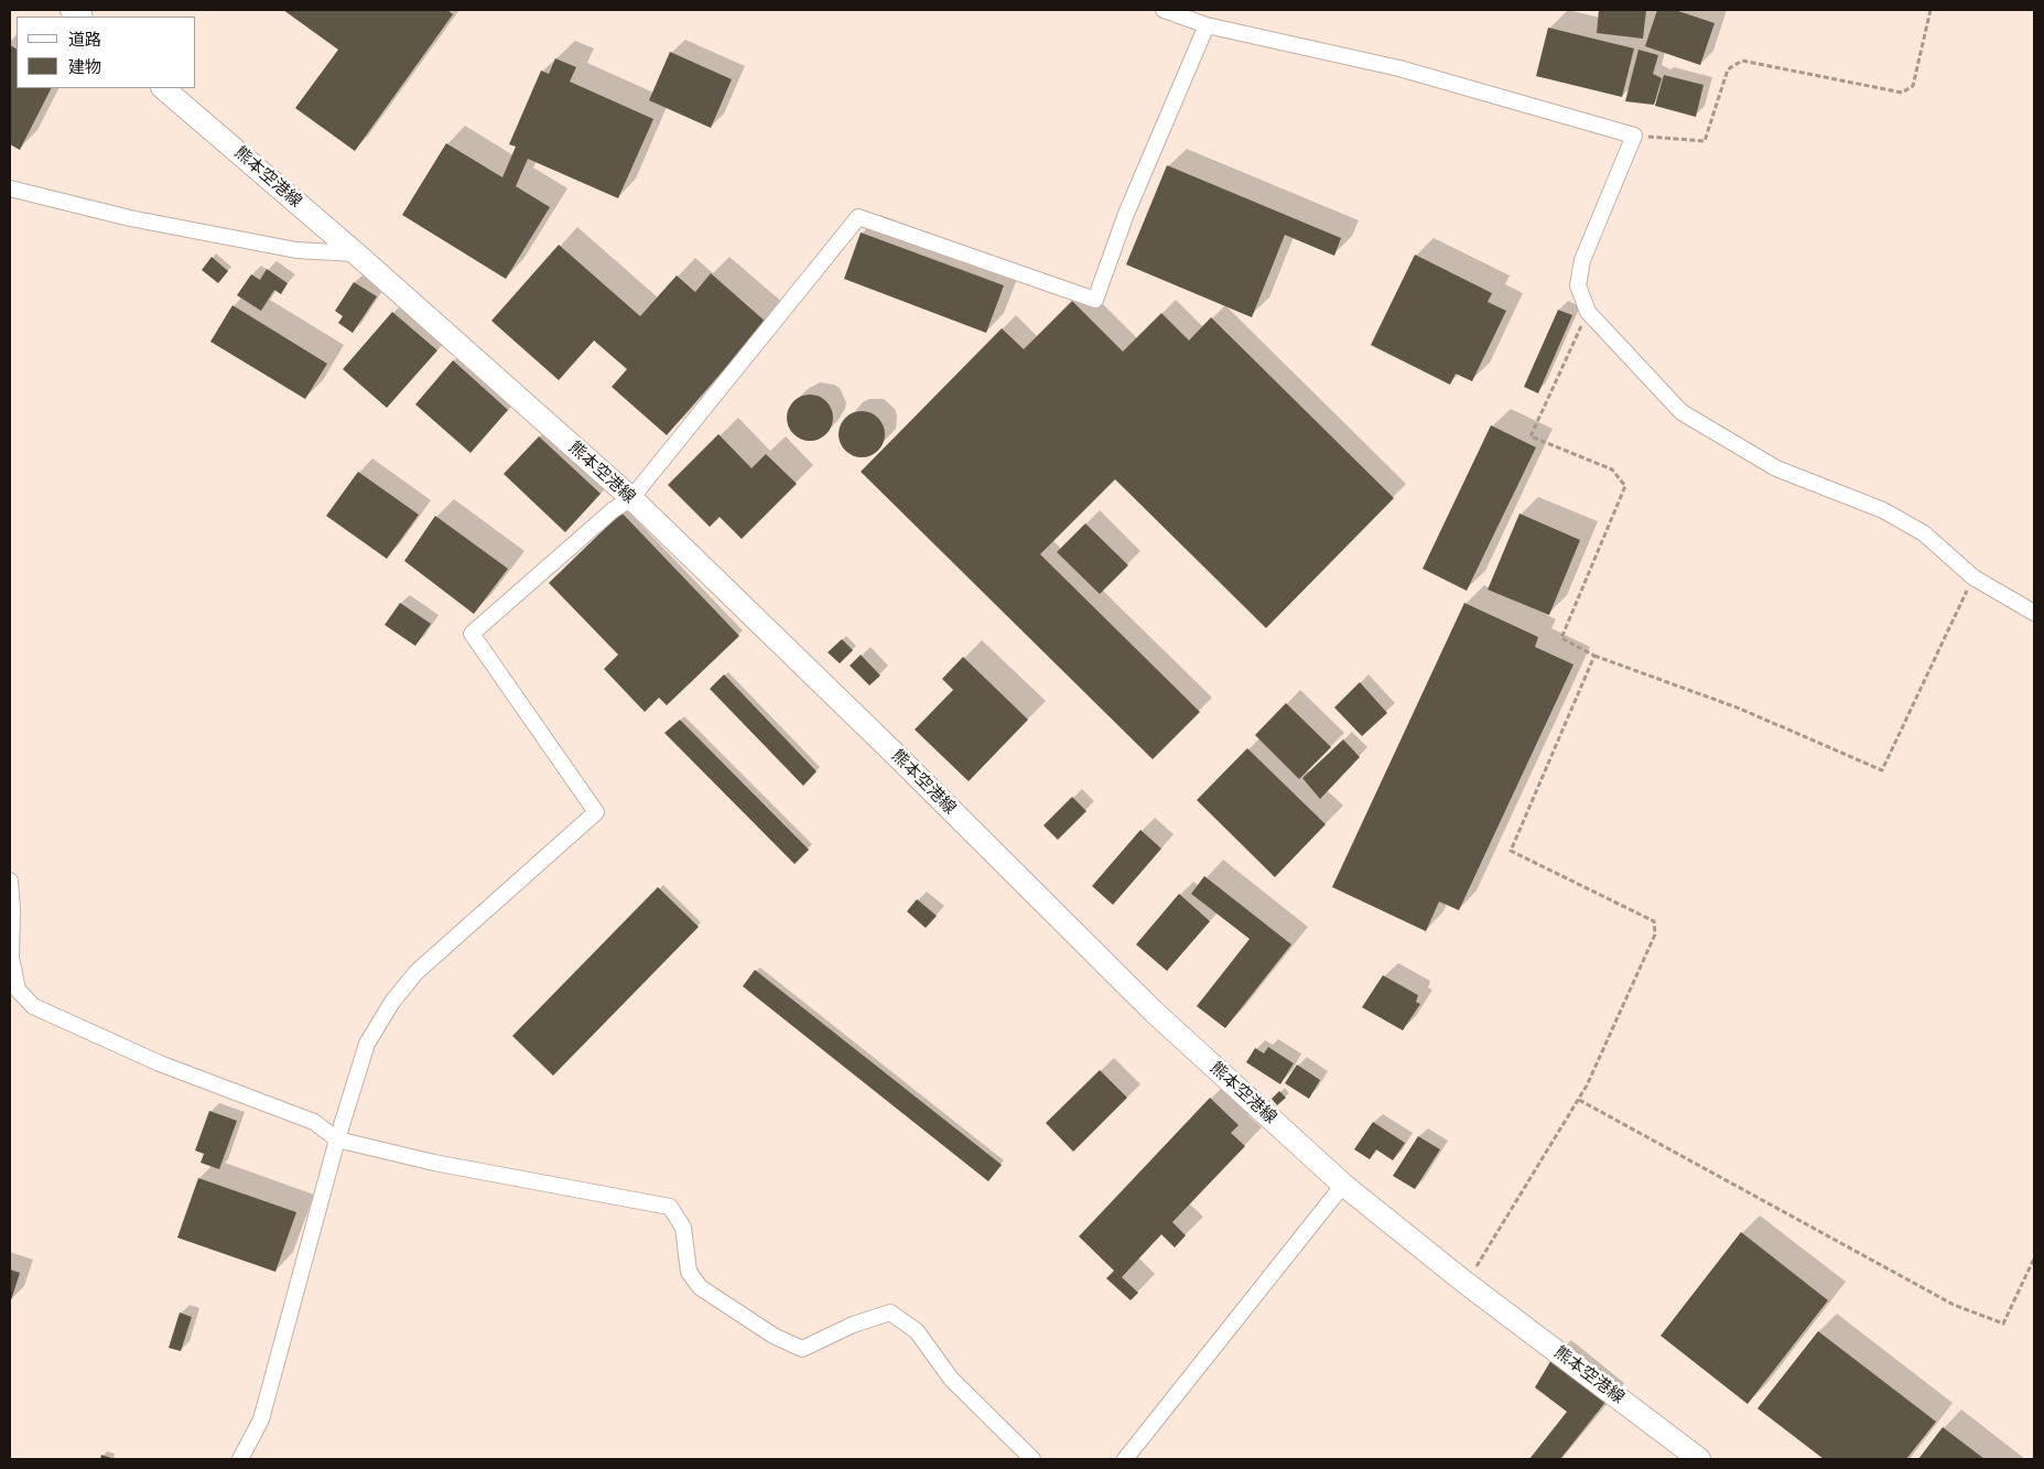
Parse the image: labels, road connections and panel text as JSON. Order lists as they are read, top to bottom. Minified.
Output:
{"streets":{"main road":["熊本空港線"]},"legend":["道路","建物"]}
